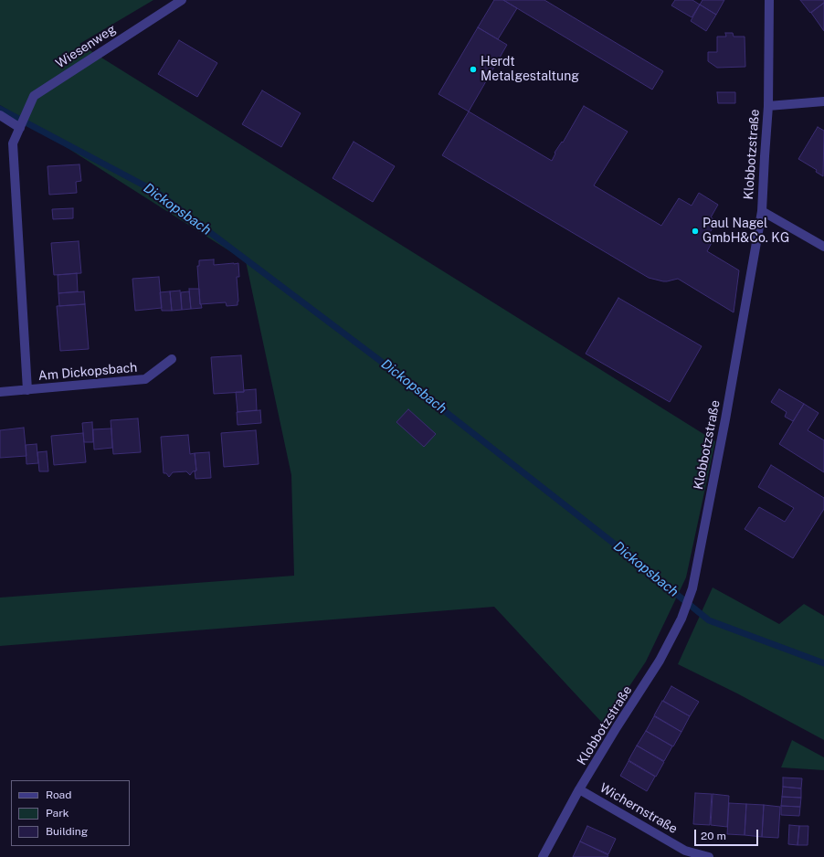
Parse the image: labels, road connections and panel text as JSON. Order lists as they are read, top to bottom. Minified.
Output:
{"streets":{"street":["Wiesenweg","Klobbotzstraße","Am Dickopsbach","Wichernstraße"]},"crossings":[["Wiesenweg","Am Dickopsbach"],["Klobbotzstraße","Wichernstraße"]],"water":["Dickopsbach"],"places":["Herdt Metalgestaltung","Paul Nagel GmbH&Co. KG"],"legend":["Road","Park","Building"],"scale_bar":"20 m"}
